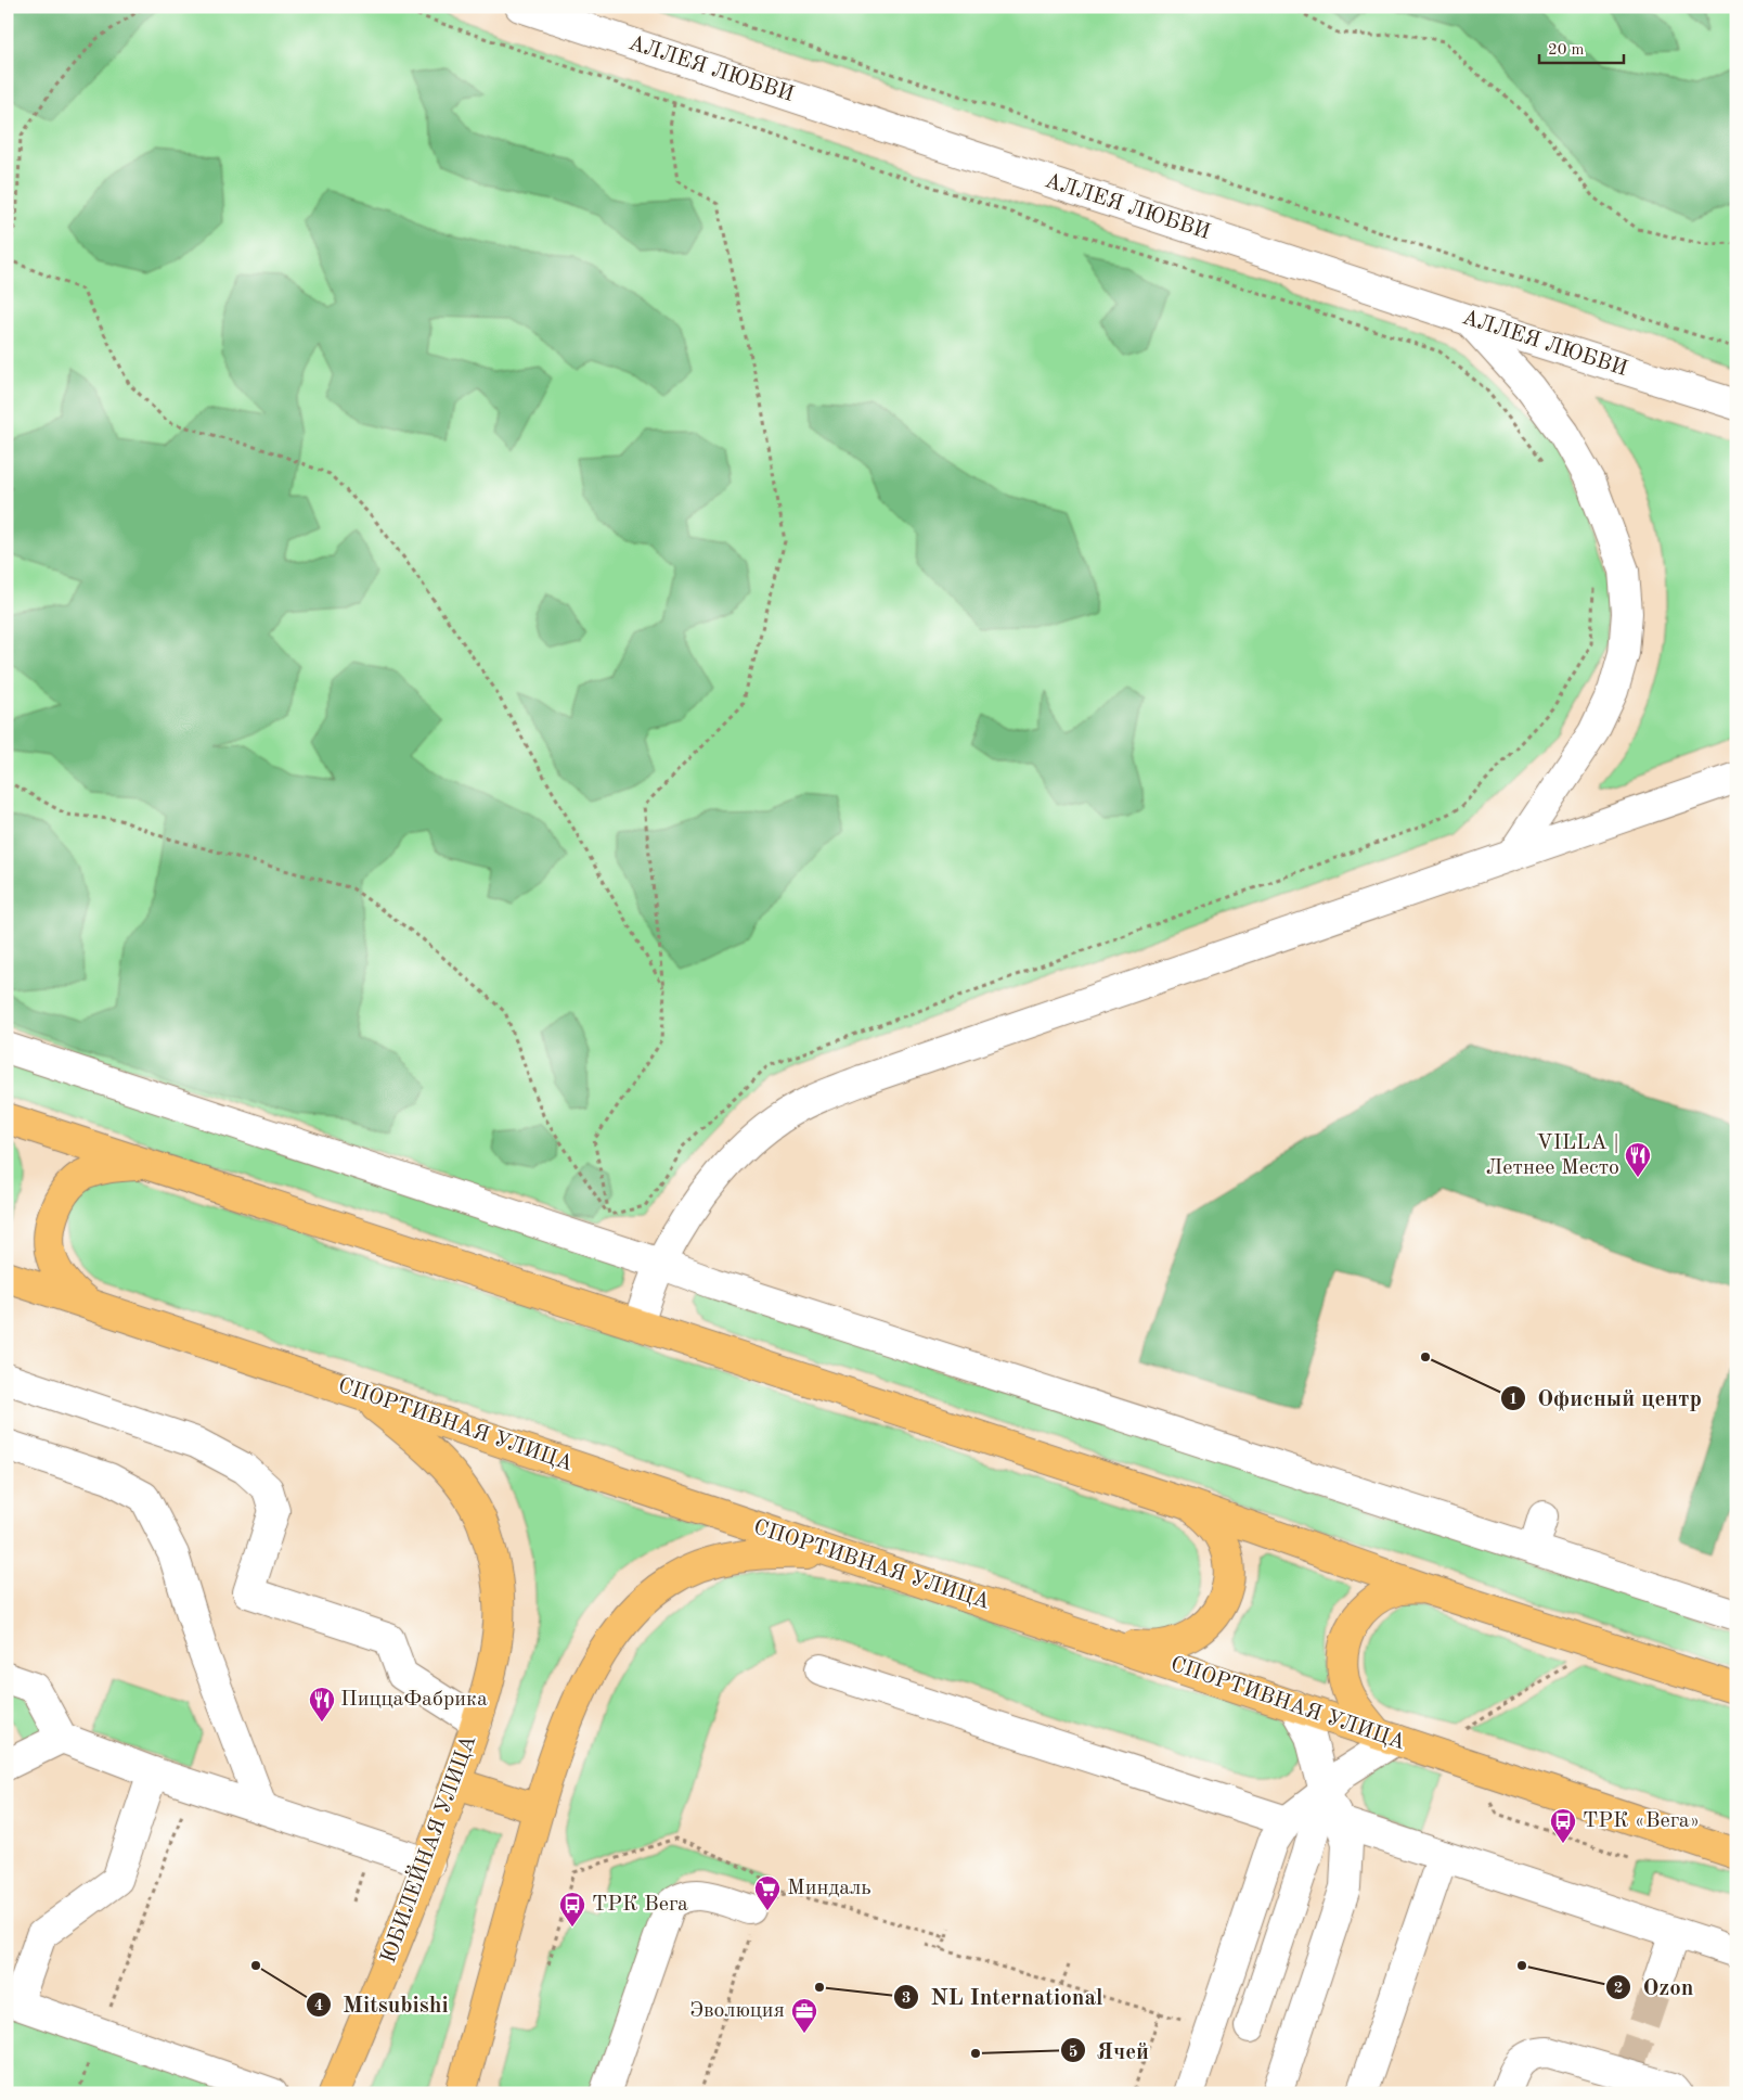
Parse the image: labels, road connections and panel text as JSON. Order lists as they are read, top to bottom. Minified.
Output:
{"streets":{"main road":["СПОРТИВНАЯ УЛИЦА","ЮБИЛЕЙНАЯ УЛИЦА"],"street":["АЛЛЕЯ ЛЮБВИ"]},"crossings":[["СПОРТИВНАЯ УЛИЦА","ЮБИЛЕЙНАЯ УЛИЦА"]],"places":{"restaurant":["VILLA | Летнее Место","ПиццаФабрика"],"other":["Офисный центр","Mitsubishi","Ozon","NL International","Ячей"],"bus stop":["ТРК «Вега»","ТРК Вега"],"supermarket":["Миндаль"],"office":["Эволюция"]},"scale_bar":"20 m"}
